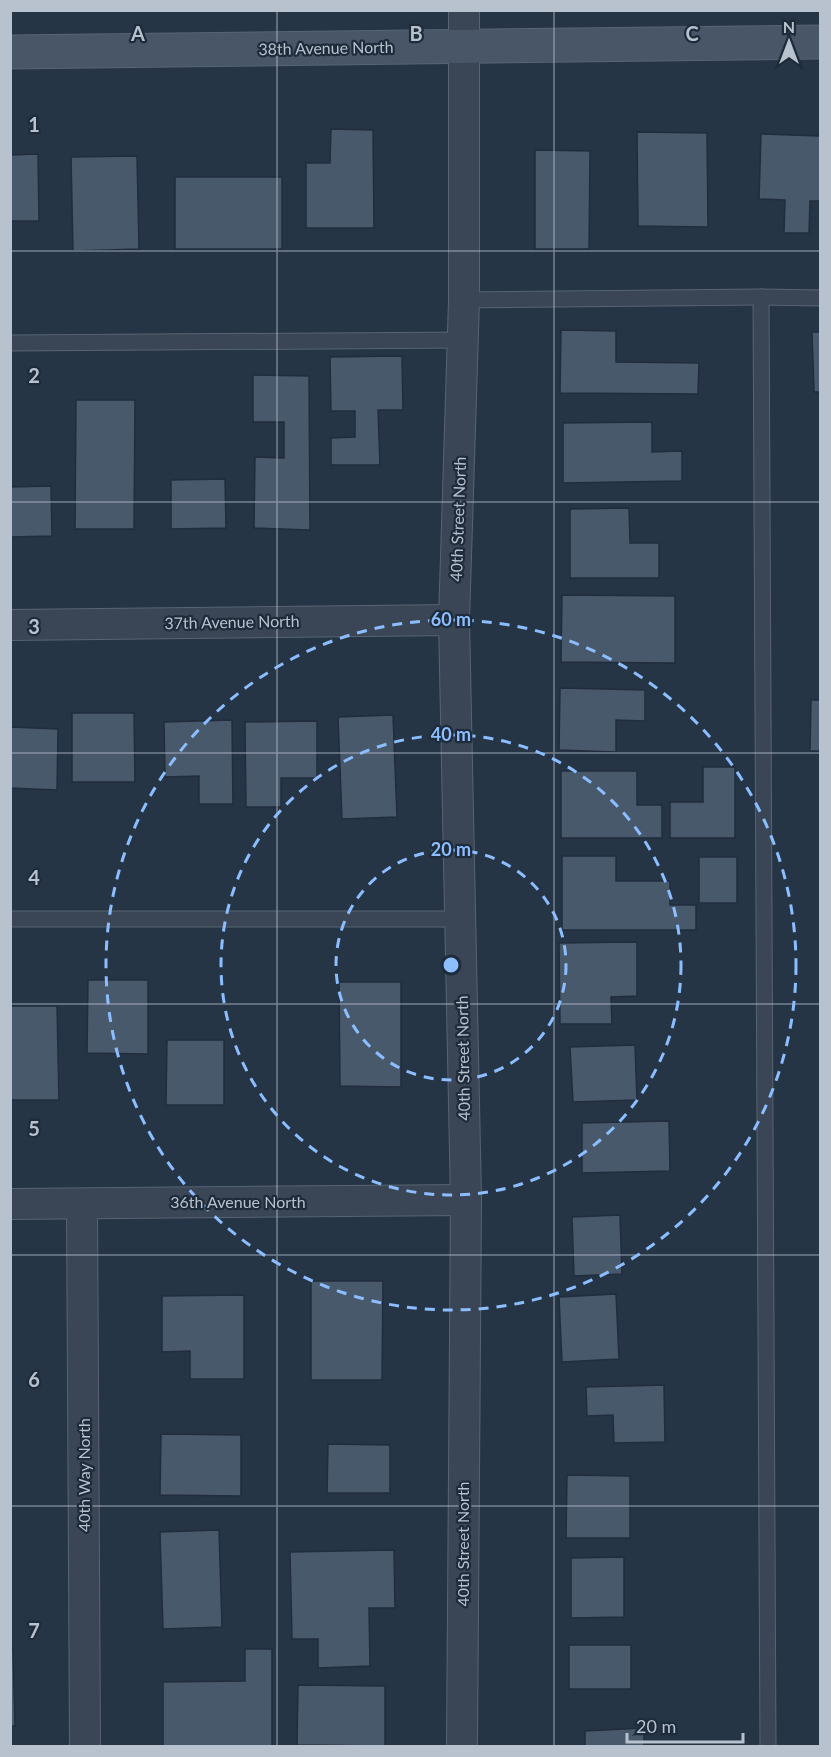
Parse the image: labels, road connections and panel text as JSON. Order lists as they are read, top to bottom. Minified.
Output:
{"streets":{"main road":["38th Avenue North"],"street":["40th Street North","37th Avenue North","36th Avenue North","40th Way North"]},"crossings":[["38th Avenue North","40th Street North"],["40th Street North","37th Avenue North"],["40th Street North","36th Avenue North"],["36th Avenue North","40th Way North"]],"scale_bar":"20 m","north":"top","grid":{"columns":["A","B","C"],"rows":["1","2","3","4","5","6","7"]},"rings":["60 m","40 m","20 m"]}
